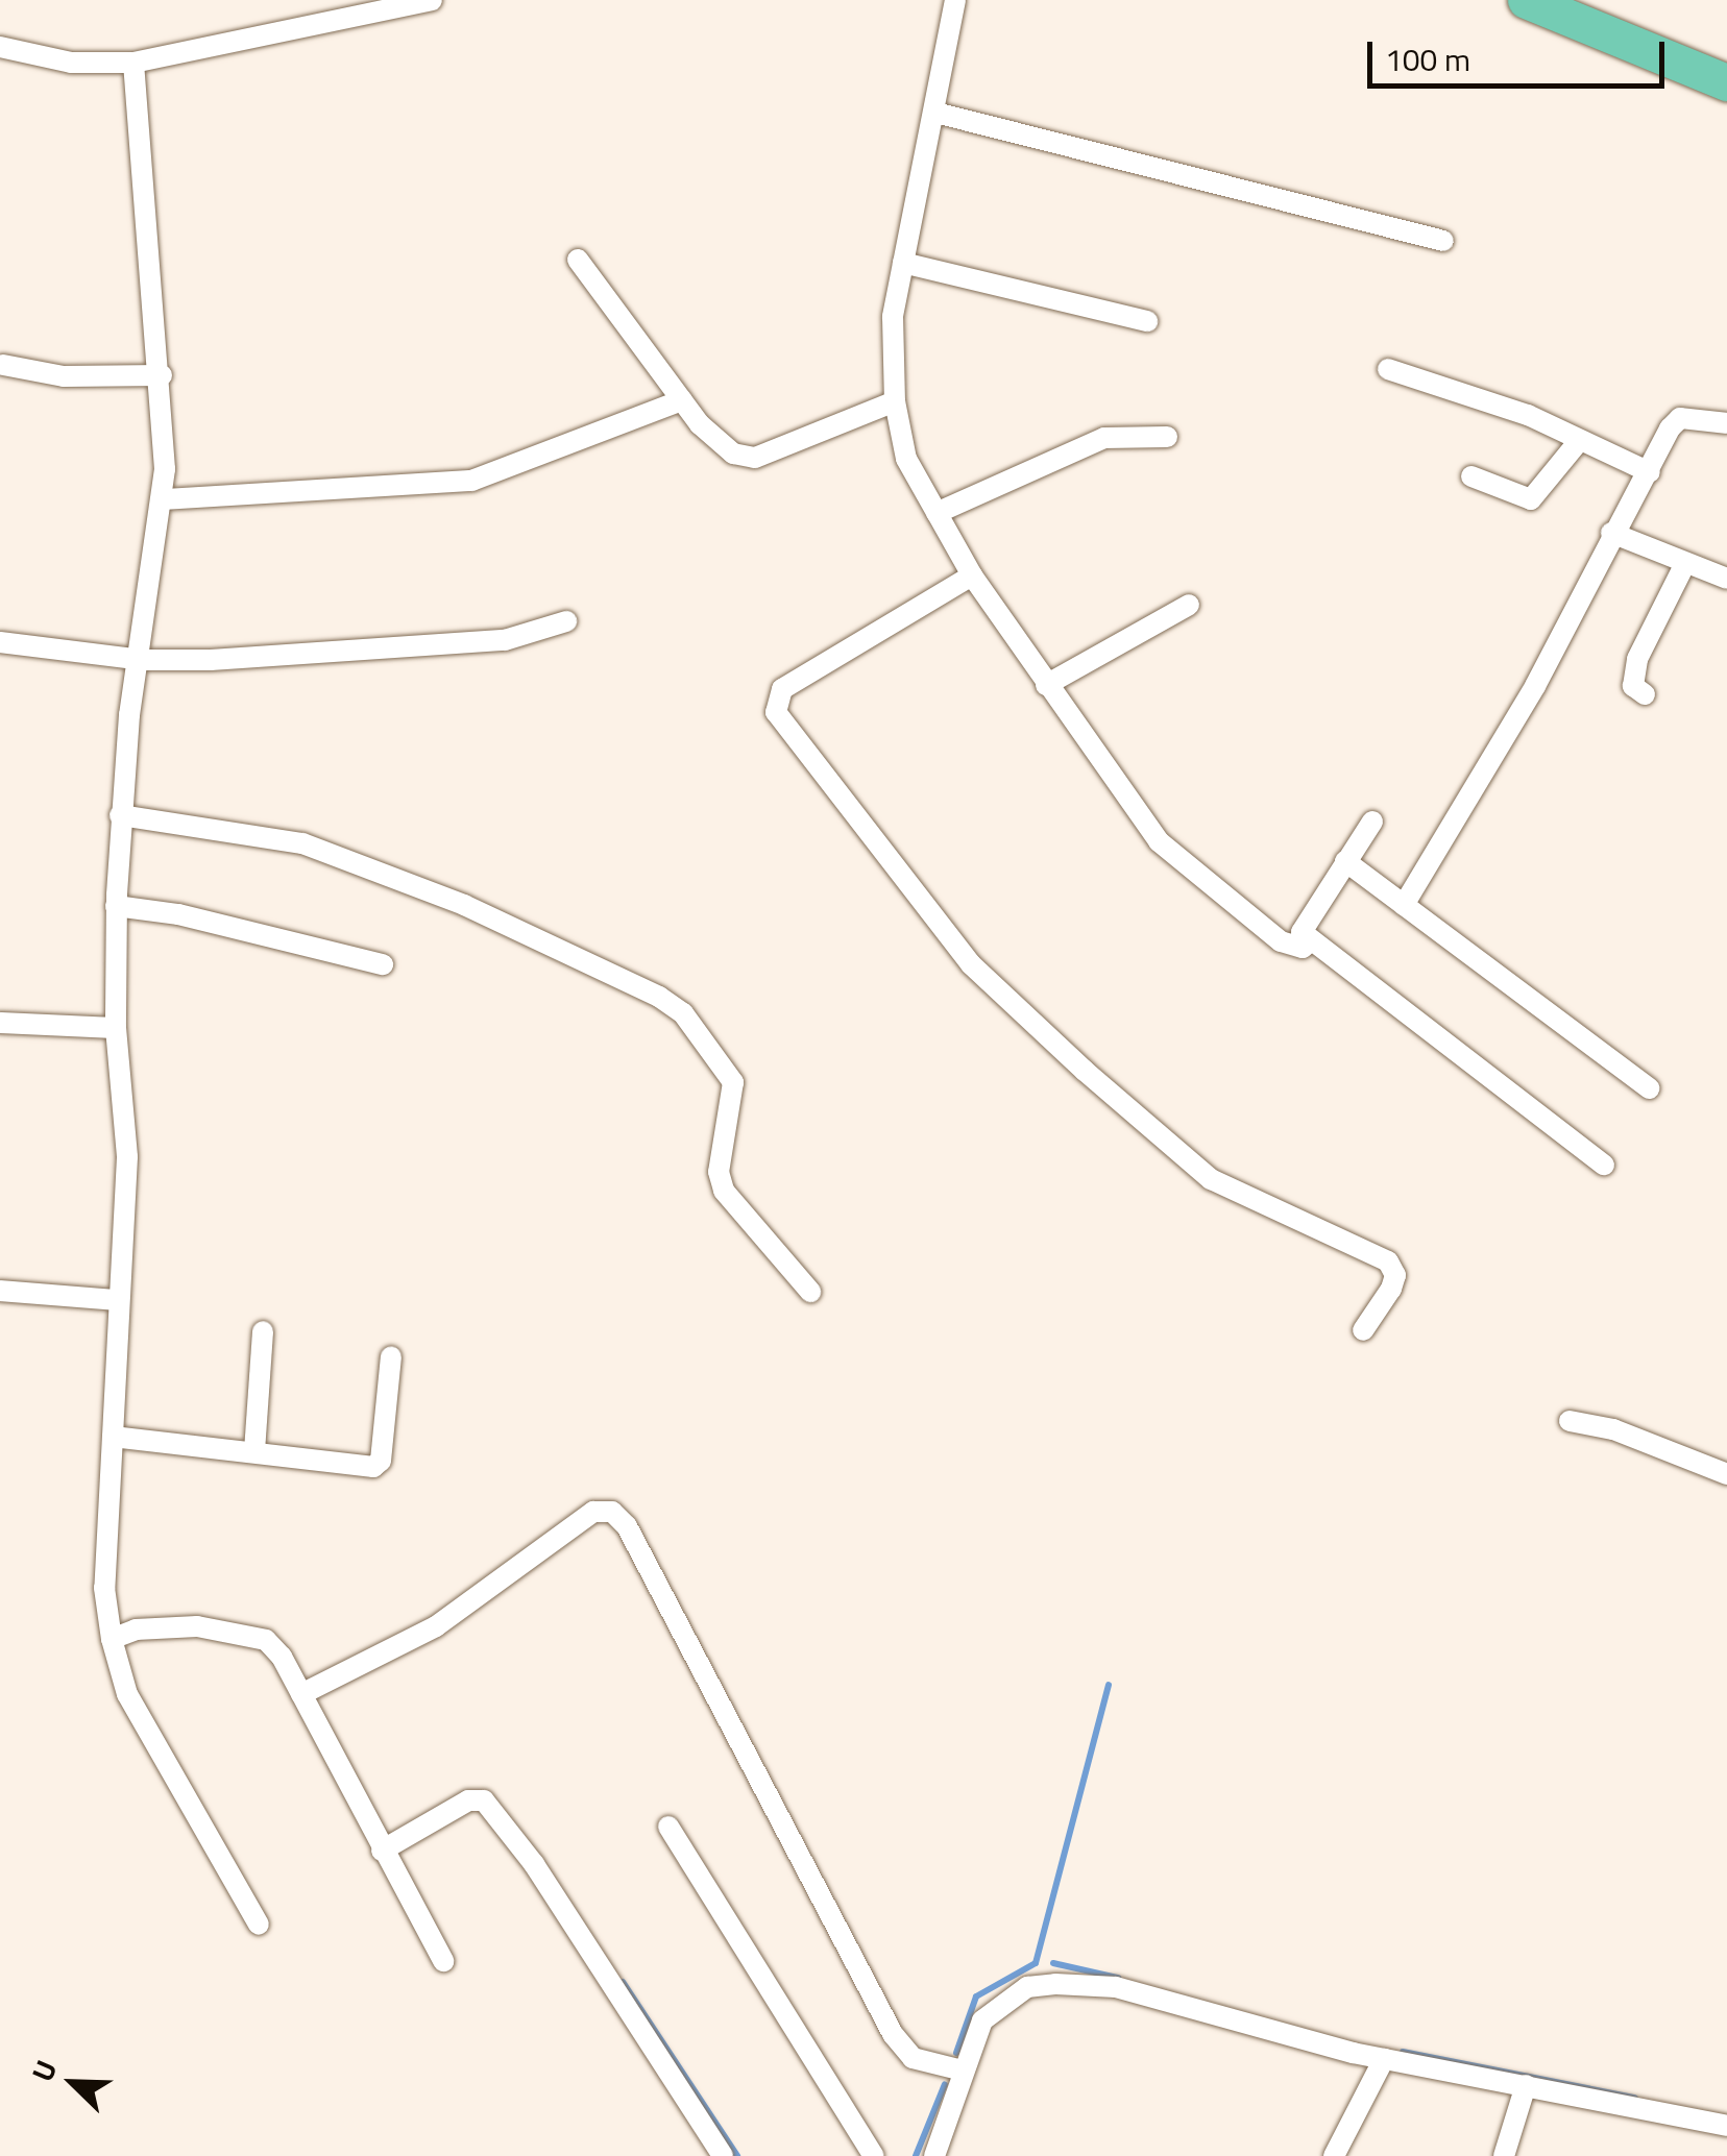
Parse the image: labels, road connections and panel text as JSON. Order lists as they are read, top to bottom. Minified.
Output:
{"scale_bar":"100 m","north":"top left"}
